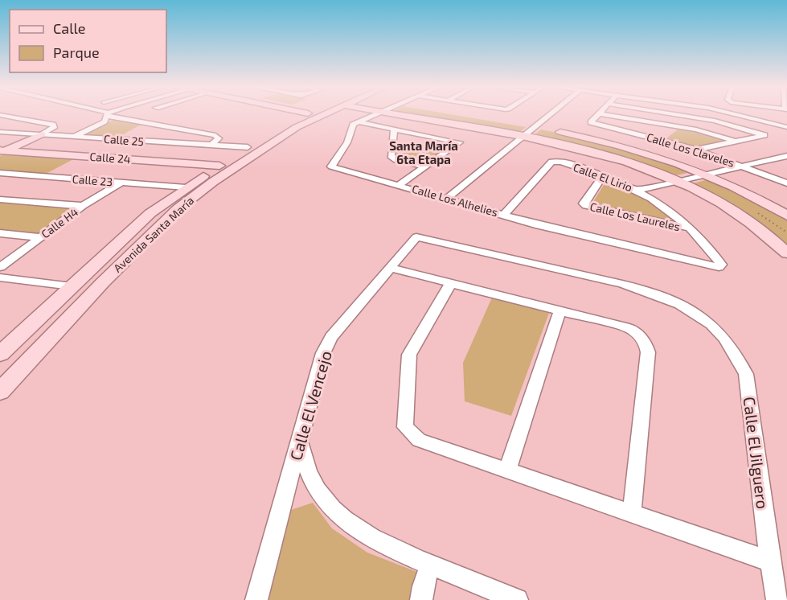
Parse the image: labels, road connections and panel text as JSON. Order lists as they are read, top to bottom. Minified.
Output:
{"streets":{"street":["Calle 25","Calle Los Claveles","Calle 24","Calle El Lirio","Calle 23","Calle Los Alhelies","Calle Los Laureles","Calle H4","Avenida Santa María","Calle El Vencejo","Calle El Jilguero"]},"crossings":[["Calle 25","Avenida Santa María"],["Calle 24","Avenida Santa María"],["Calle El Lirio","Calle Los Alhelies"],["Calle El Lirio","Calle Los Laureles"],["Calle 23","Calle H4"],["Calle 23","Avenida Santa María"],["Calle El Vencejo","Calle El Jilguero"]],"districts":["Santa María 6ta Etapa"],"legend":["Calle","Parque"]}
